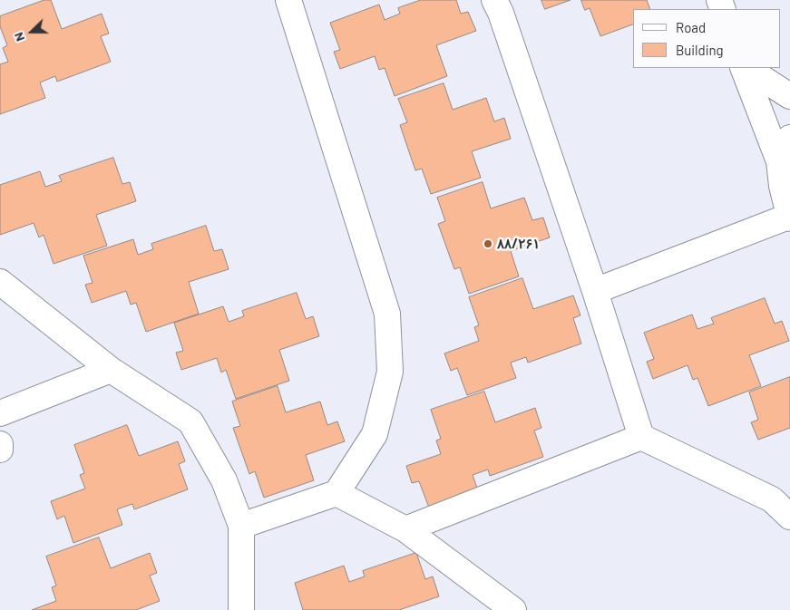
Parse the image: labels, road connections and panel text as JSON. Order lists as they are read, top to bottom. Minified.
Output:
{"places":["۸۸/۲۶۱"],"legend":["Road","Building"],"north":"left"}
